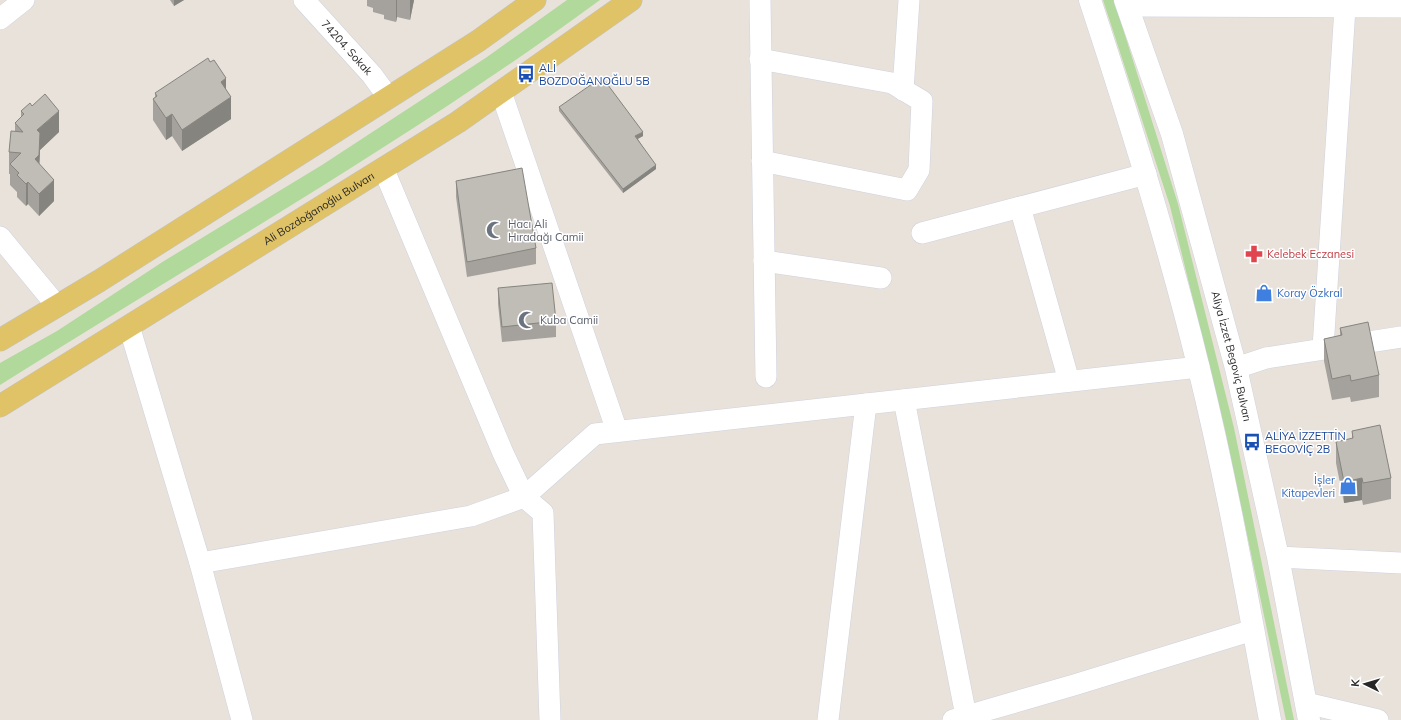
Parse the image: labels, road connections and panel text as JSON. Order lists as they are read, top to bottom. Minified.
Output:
{"streets":{"main road":["Ali Bozdoğanoğlu Bulvarı","Aliya İzzet Begoviç Bulvarı"],"street":["74204. Sokak"]},"places":{"bus stop":["ALİ BOZDOĞANOĞLU 5B","ALİYA İZZETTİN BEGOVİÇ 2B"],"mosque":["Hacı Ali Hıradağı Camii","Kuba Camii"],"pharmacy":["Kelebek Eczanesi"],"shop":["Koray Özkral","İşler Kitapevleri"]},"north":"left"}
